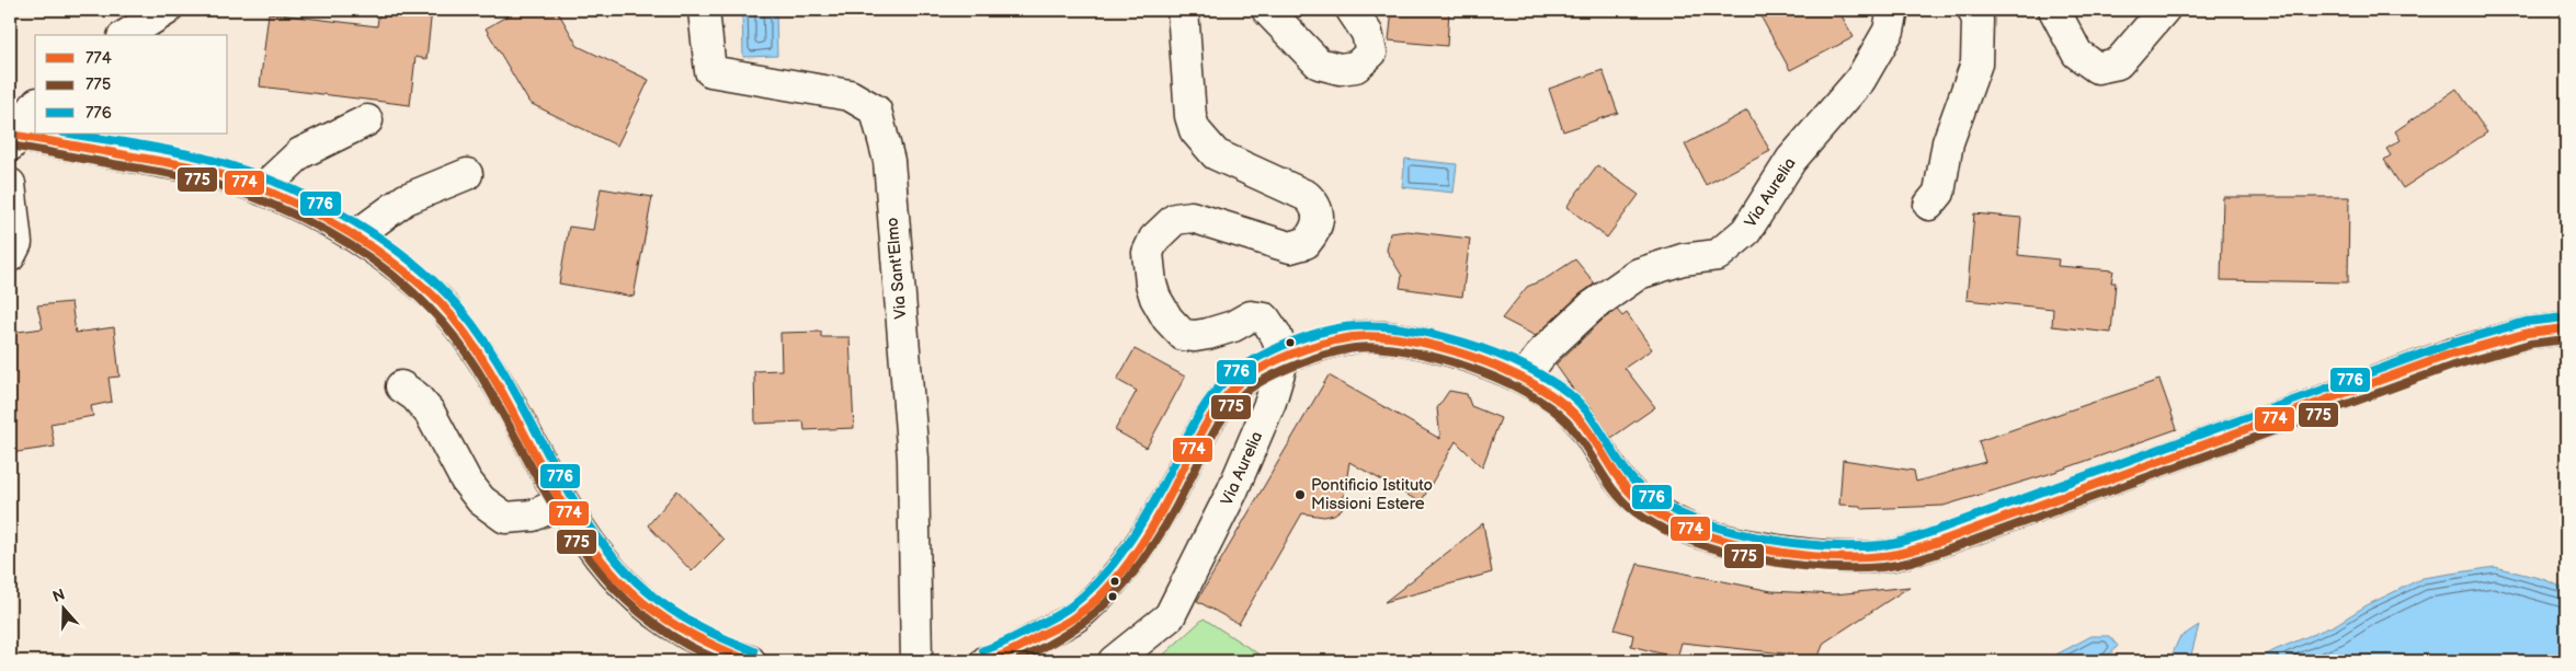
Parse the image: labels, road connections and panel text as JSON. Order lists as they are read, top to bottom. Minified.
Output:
{"streets":{"main road":["Via Aurelia","Via Sant'Elmo"]},"places":["Pontificio Istituto Missioni Estere"],"lines":["transit line 776","transit line 774","transit line 775"],"legend":["774","775","776"],"north":"top"}
